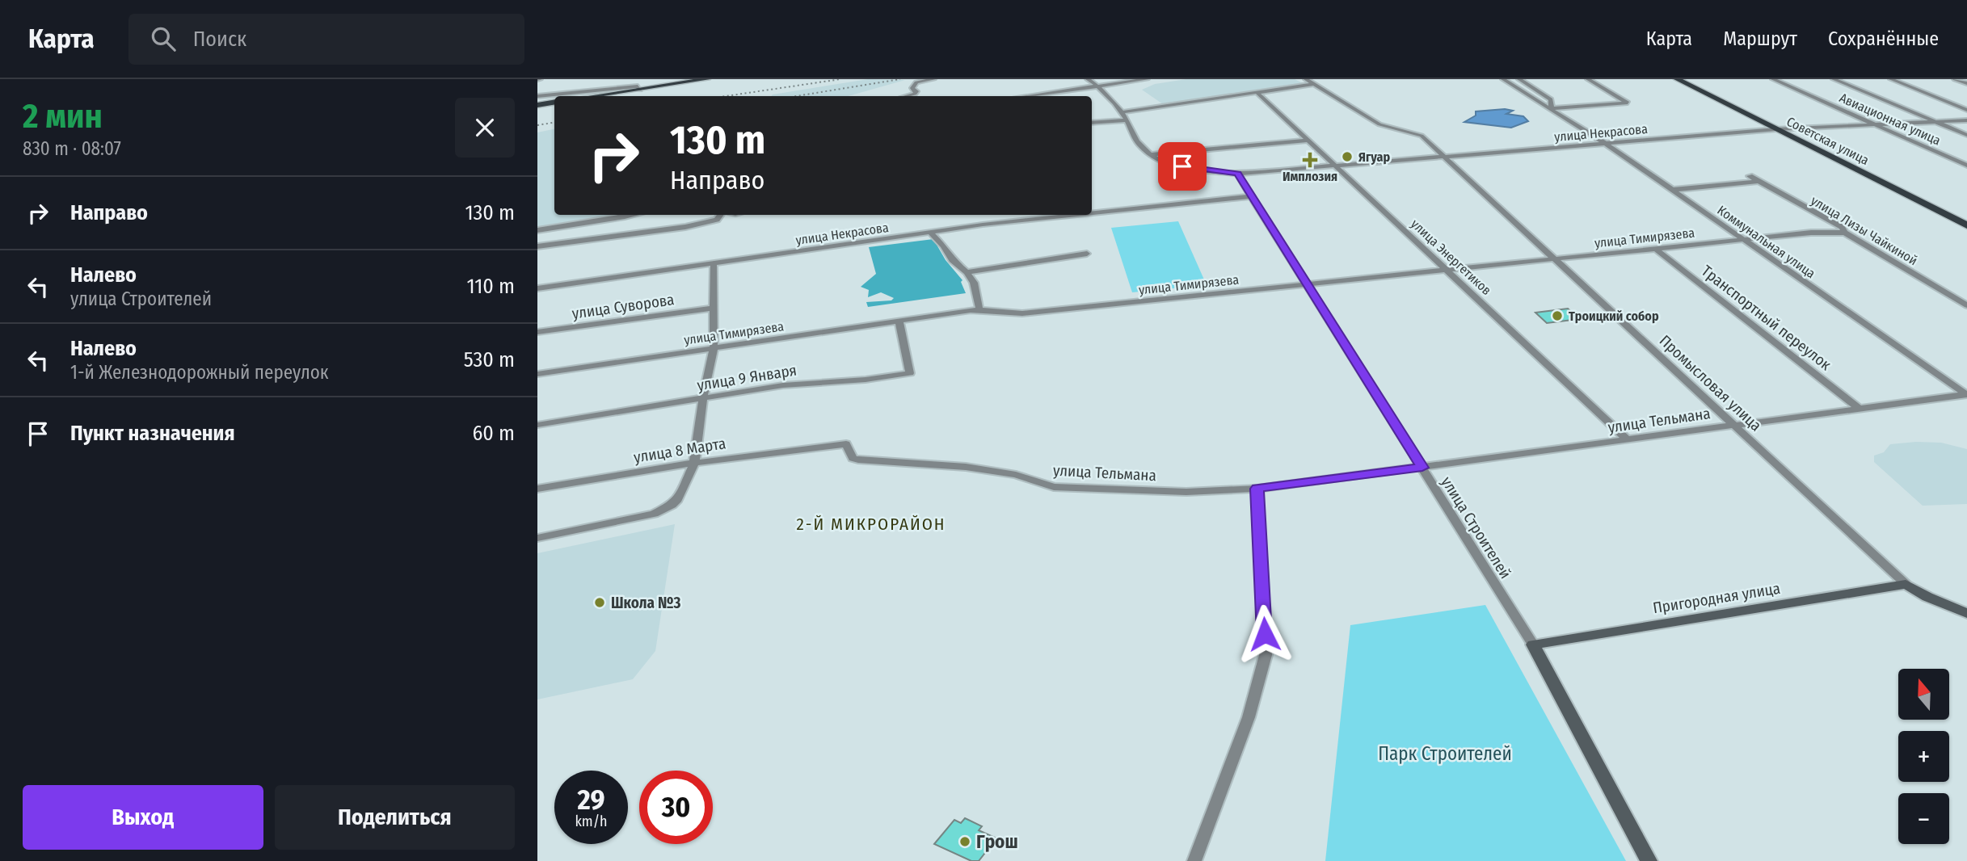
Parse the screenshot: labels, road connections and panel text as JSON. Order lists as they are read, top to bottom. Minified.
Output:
{"streets":{"main road":["Советская улица","Пригородная улица"],"street":["Авиационная улица","улица Некрасова","улица Лизы Чайкиной","улица Тимирязева","Коммунальная улица","улица Энергетиков","улица Суворова","Транспортный переулок","улица 9 Января","Промысловая улица","улица Тельмана","улица 8 Марта","улица Строителей"]},"crossings":[["Авиационная улица","улица Некрасова"],["улица Некрасова","Советская улица"],["улица Некрасова","Коммунальная улица"],["улица Некрасова","улица Энергетиков"],["улица Некрасова","Промысловая улица"],["улица Некрасова","улица Строителей"],["улица Лизы Чайкиной","улица Тимирязева"],["улица Тимирязева","Коммунальная улица"],["улица Тимирязева","улица Энергетиков"],["улица Тимирязева","Транспортный переулок"],["улица Тимирязева","улица 9 Января"],["улица Тимирязева","Промысловая улица"],["улица Тимирязева","улица Строителей"],["Коммунальная улица","улица Тельмана"],["улица Энергетиков","улица Тельмана"],["Транспортный переулок","улица Тельмана"],["Промысловая улица","улица Тельмана"],["Промысловая улица","Пригородная улица"],["улица Тельмана","улица 8 Марта"],["улица Тельмана","улица Строителей"],["улица Строителей","Пригородная улица"]],"districts":["2-Й МИКРОРАЙОН"],"parks":["Парк Строителей"],"places":{"other":["Ягуар","Троицкий собор","Школа №3","Грош"],"health":["Имплозия"]},"north":"top","page":{"header":"Карта","search":"Поиск","nav":["Карта","Маршрут","Сохранённые"],"heading":["2 мин","830 m · 08:07"],"turn":["130 m","Направо"],"list":[{"name":"Направо","value":"130 m"},{"name":"Налево","note":"улица Строителей","value":"110 m"},{"name":"Налево","note":"1-й Железнодорожный переулок","value":"530 m"},{"name":"Пункт назначения","value":"60 m"}],"map_buttons":["+","−"],"speed":"29 km/h","limit":"30","buttons":["Выход","Поделиться"]}}
